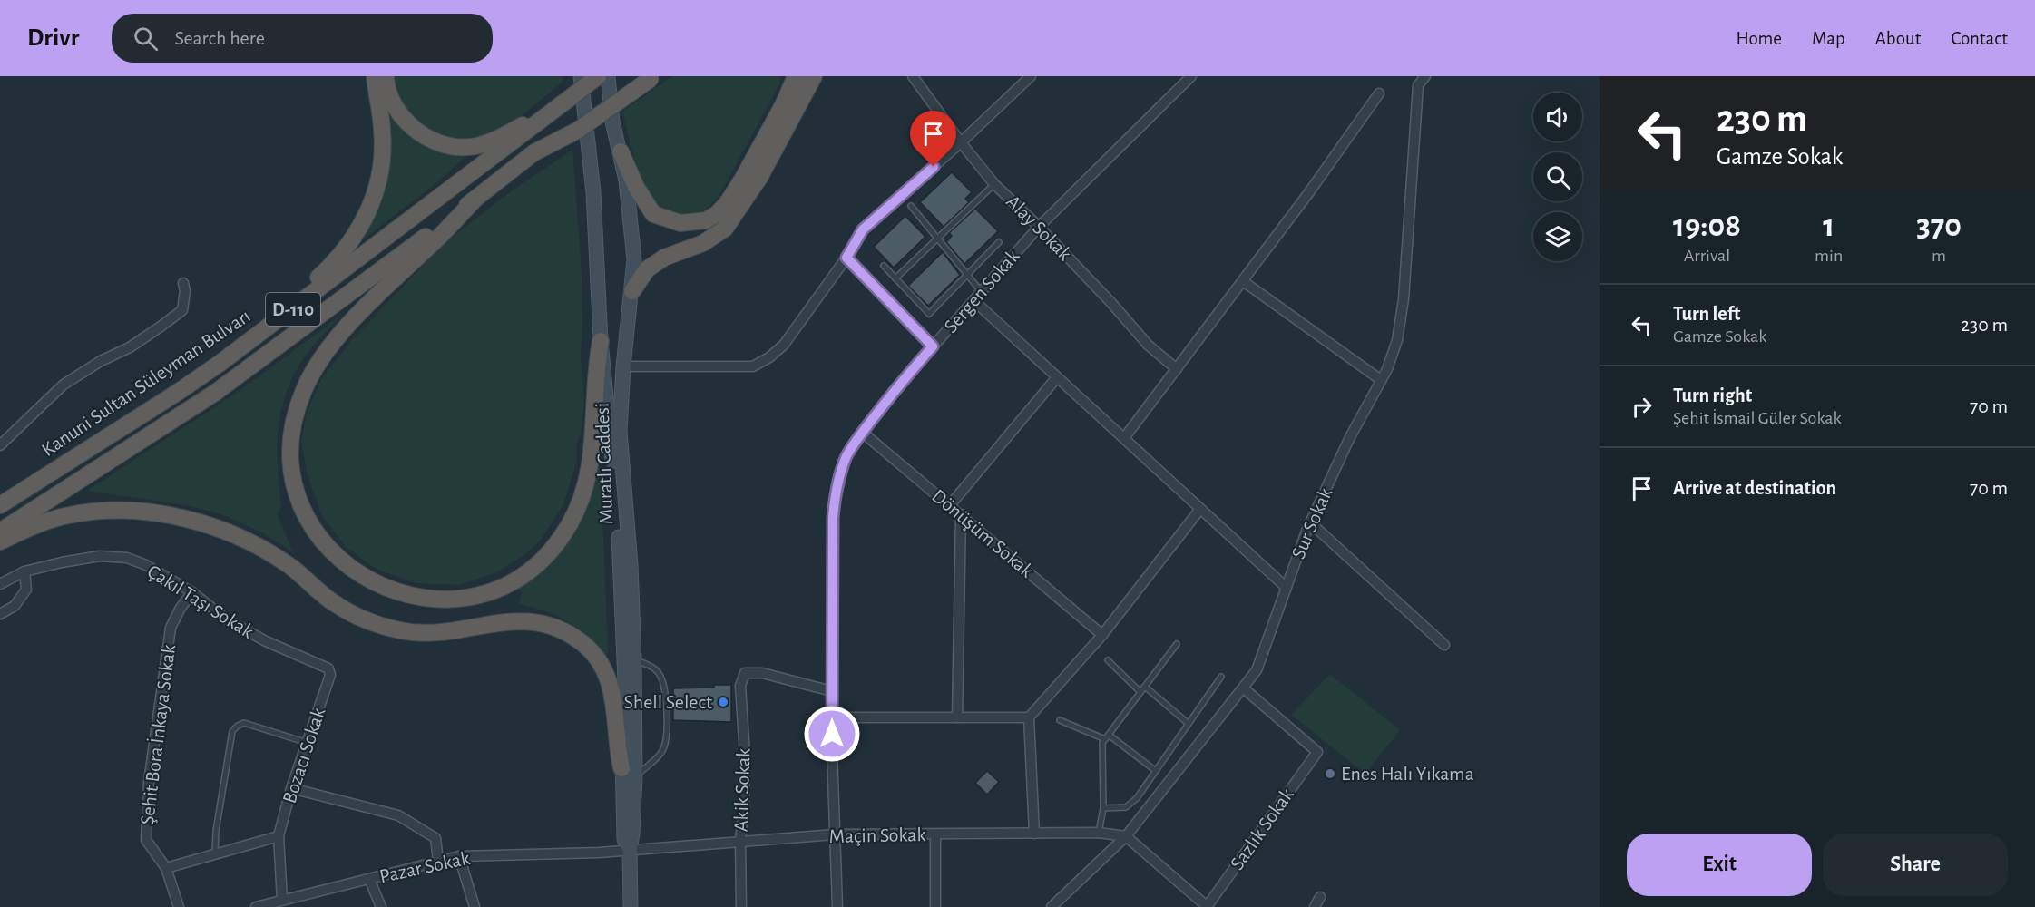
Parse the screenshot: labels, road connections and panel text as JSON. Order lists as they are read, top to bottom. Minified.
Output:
{"streets":{"highway":["D-110","Kanuni Sultan Süleyman Bulvarı"],"main road":["Muratlı Caddesi"],"street":["Alay Sokak","Sergen Sokak","Sur Sokak","Dönüşüm Sokak","Çakıl Taşı Sokak","Şehit Bora İnkaya Sokak","Bozacı Sokak","Akik Sokak","Sazlık Sokak","Maçin Sokak","Pazar Sokak"]},"crossings":[["Alay Sokak","Sergen Sokak"],["Sergen Sokak","Dönüşüm Sokak"],["Sergen Sokak","Akik Sokak"],["Sergen Sokak","Maçin Sokak"],["D-110","Kanuni Sultan Süleyman Bulvarı"],["Muratlı Caddesi","Maçin Sokak"],["Muratlı Caddesi","Pazar Sokak"],["Sur Sokak","Sazlık Sokak"],["Sur Sokak","Maçin Sokak"],["Çakıl Taşı Sokak","Şehit Bora İnkaya Sokak"],["Çakıl Taşı Sokak","Bozacı Sokak"],["Bozacı Sokak","Pazar Sokak"],["Akik Sokak","Maçin Sokak"],["Maçin Sokak","Pazar Sokak"]],"places":["Shell Select","Enes Halı Yıkama"],"page":{"header":"Drivr","search":"Search here","nav":["Home","Map","About","Contact"],"turn":["230 m","Gamze Sokak"],"eta":["19:08","Arrival","1","min","370","m"],"list":[{"name":"Turn left","note":"Gamze Sokak","value":"230 m"},{"name":"Turn right","note":"Şehit İsmail Güler Sokak","value":"70 m"},{"name":"Arrive at destination","value":"70 m"}],"buttons":["Exit","Share"]}}
